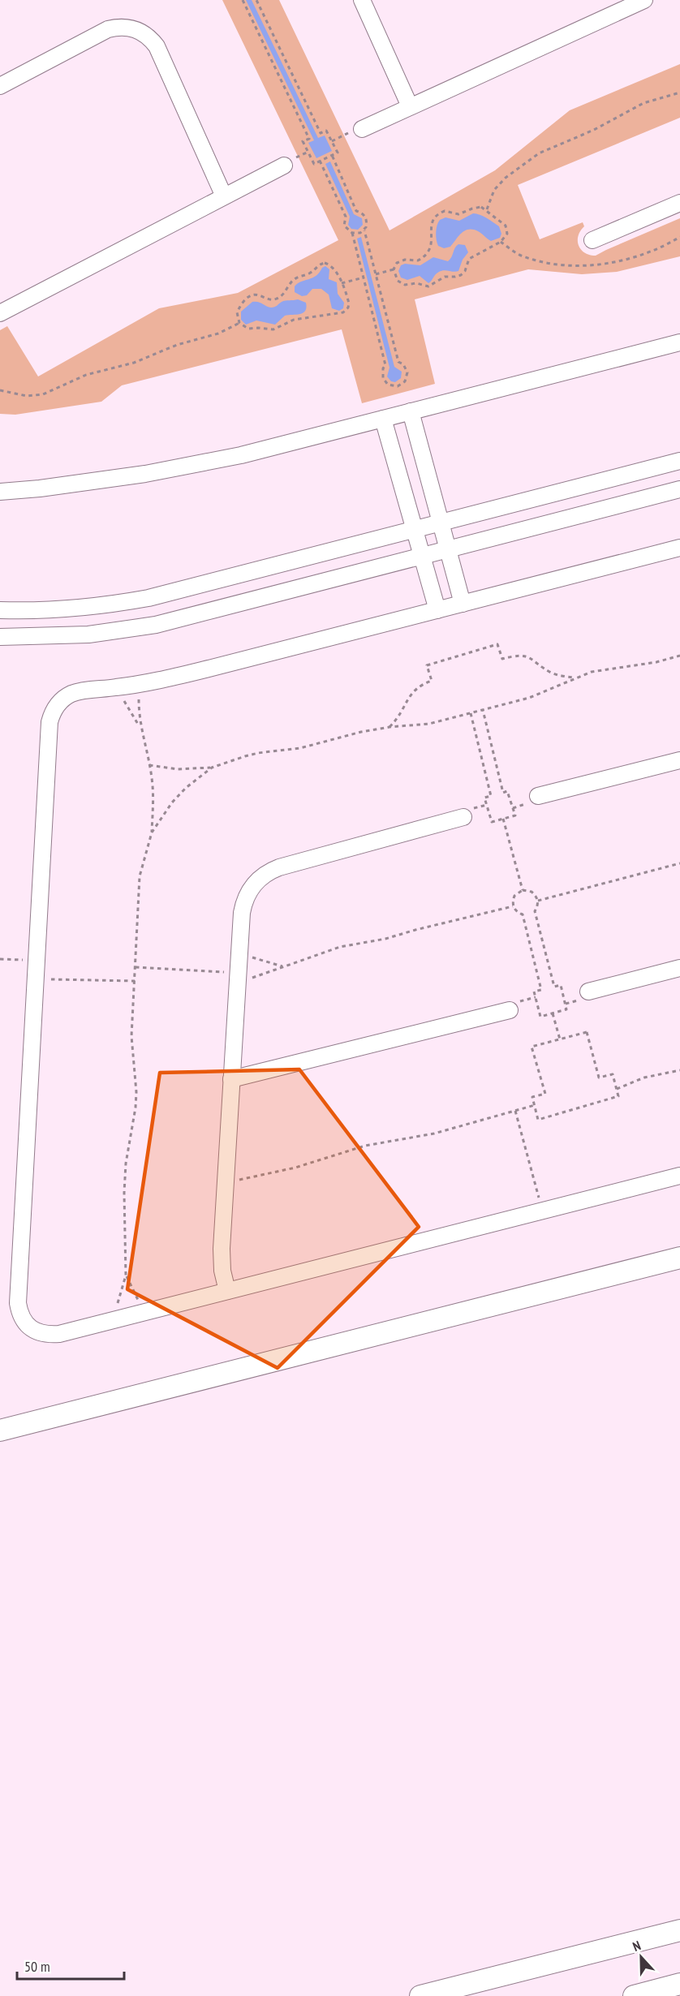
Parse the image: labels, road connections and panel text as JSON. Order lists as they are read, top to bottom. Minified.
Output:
{"scale_bar":"50 m","north":"top"}
